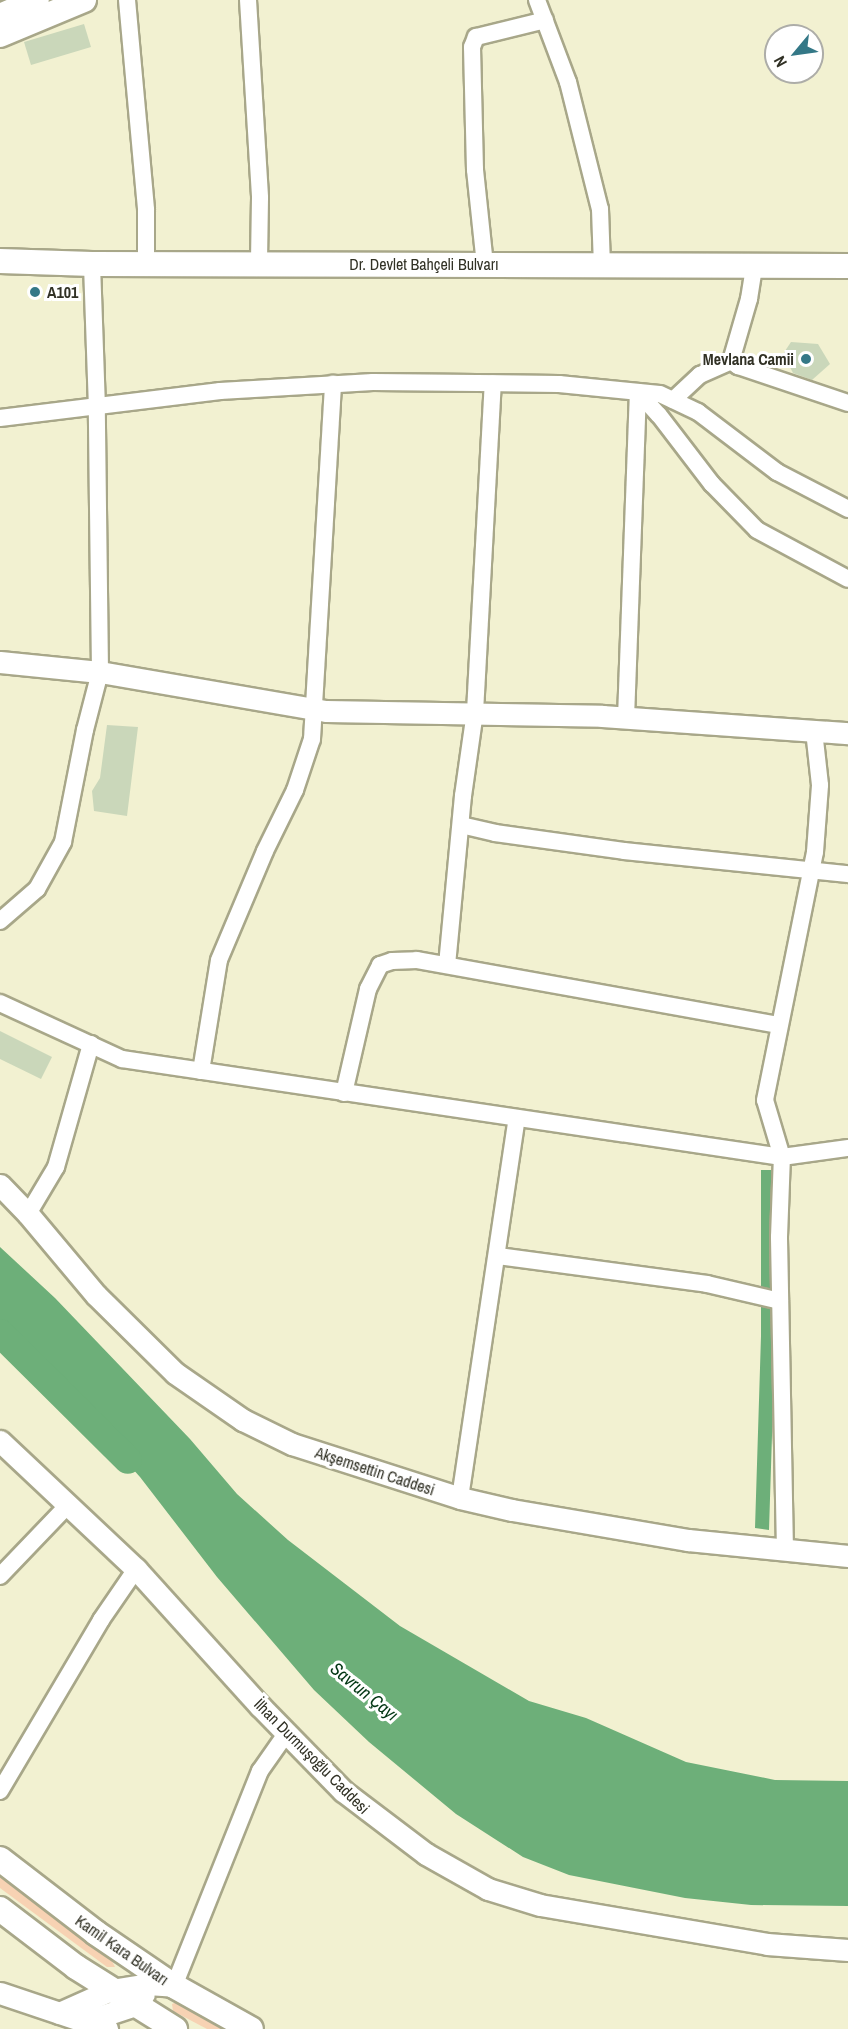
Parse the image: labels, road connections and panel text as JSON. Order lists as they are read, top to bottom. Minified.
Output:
{"streets":{"main road":["Dr. Devlet Bahçeli Bulvarı","Kamil Kara Bulvarı"],"street":["Akşemsettin Caddesi","İlhan Durmuşoğlu Caddesi"]},"water":["Savrun Çayı"],"places":["A101","Mevlana Camii"],"north":"bottom left"}
